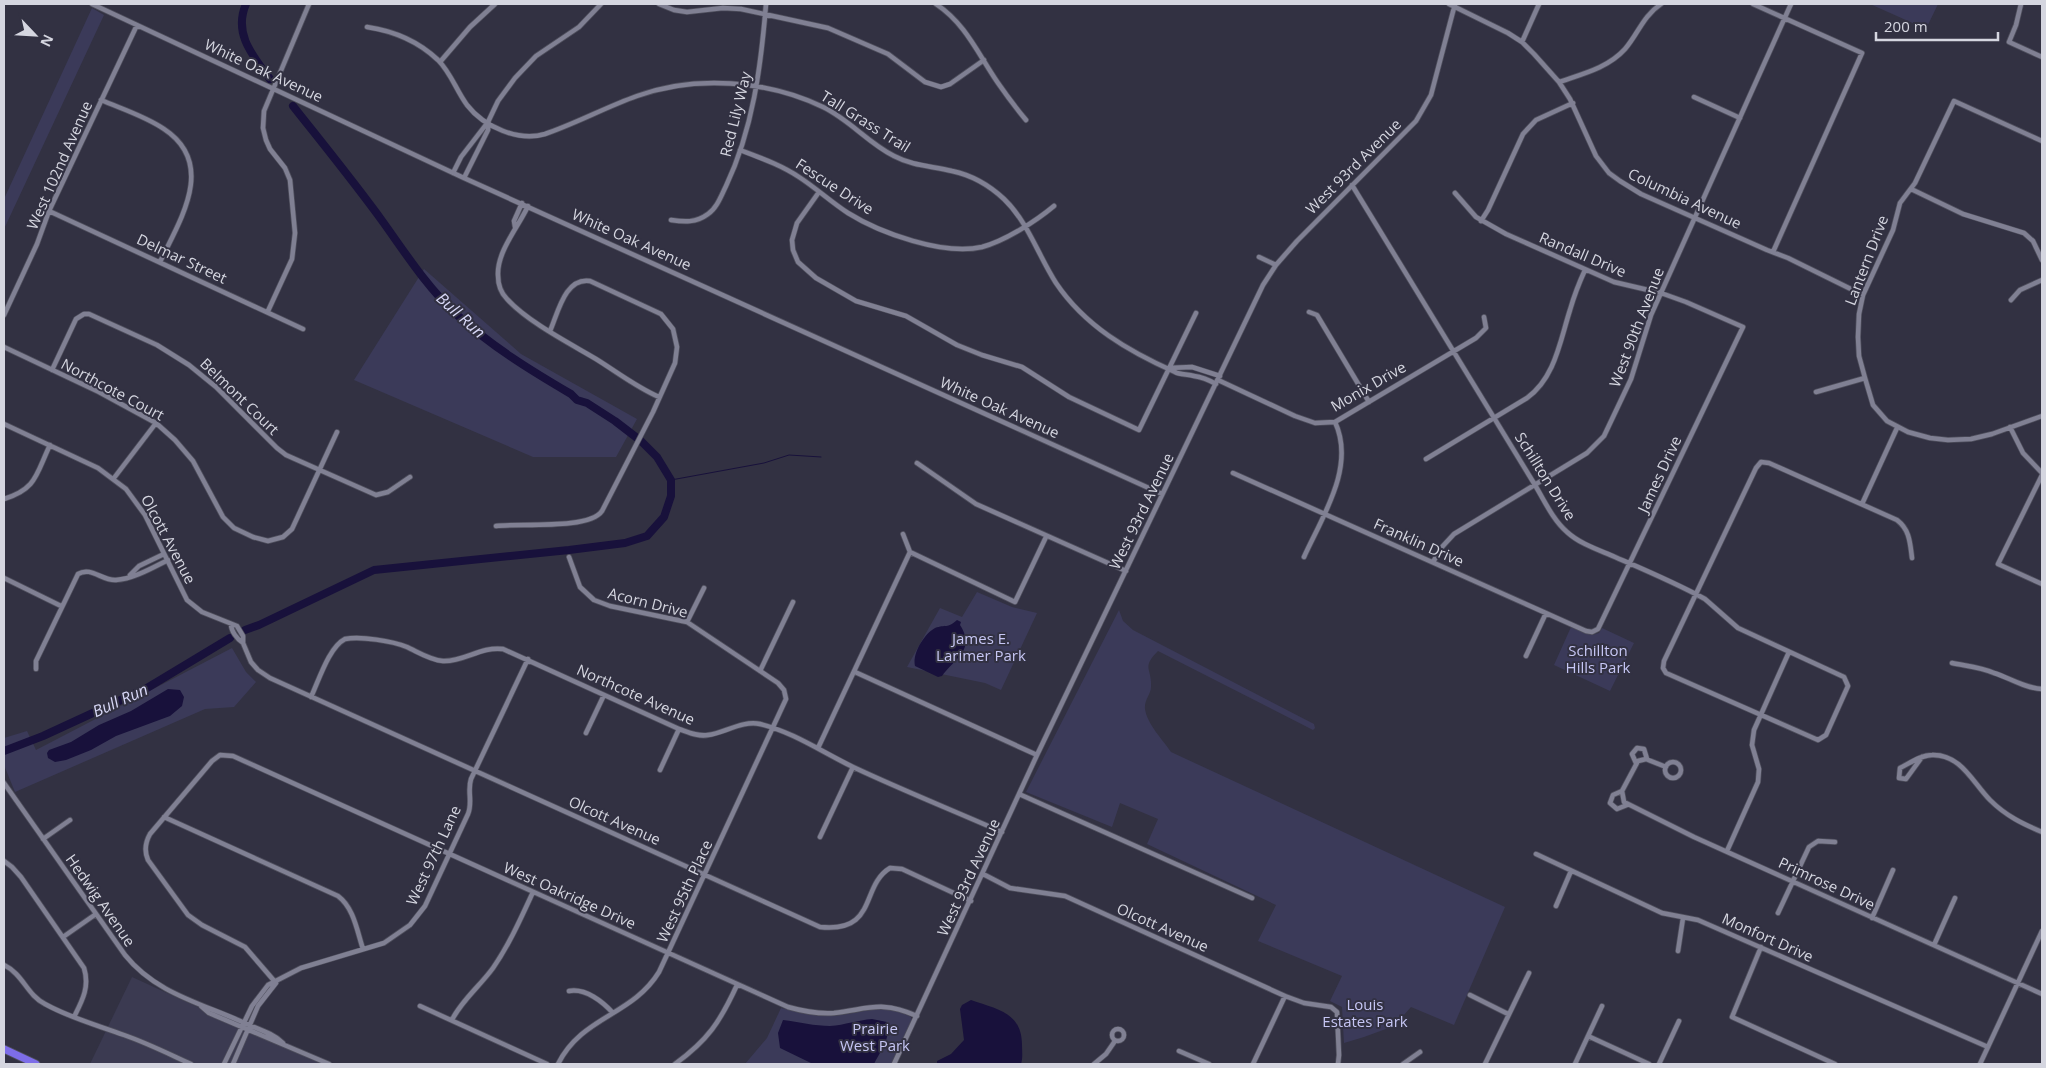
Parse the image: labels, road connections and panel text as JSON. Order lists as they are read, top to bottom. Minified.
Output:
{"streets":{"street":["White Oak Avenue","Red Lily Way","Tall Grass Trail","West 102nd Avenue","West 93rd Avenue","Fescue Drive","Columbia Avenue","Randall Drive","Delmar Street","Lantern Drive","West 90th Avenue","Monix Drive","Northcote Court","Belmont Court","James Drive","Schillton Drive","Olcott Avenue","Franklin Drive","Acorn Drive","Northcote Avenue","West 97th Lane","Primrose Drive","West 95th Place","West Oakridge Drive","Hedwig Avenue","Monfort Drive"]},"crossings":[["White Oak Avenue","West 102nd Avenue"],["White Oak Avenue","West 93rd Avenue"],["Red Lily Way","Tall Grass Trail"],["Red Lily Way","Fescue Drive"],["Tall Grass Trail","West 93rd Avenue"],["Tall Grass Trail","Fescue Drive"],["Tall Grass Trail","Monix Drive"],["West 102nd Avenue","Delmar Street"],["West 93rd Avenue","Columbia Avenue"],["West 93rd Avenue","Monix Drive"],["West 93rd Avenue","Schillton Drive"],["West 93rd Avenue","Olcott Avenue"],["West 93rd Avenue","Northcote Avenue"],["West 93rd Avenue","West Oakridge Drive"],["Columbia Avenue","Lantern Drive"],["Columbia Avenue","West 90th Avenue"],["Randall Drive","West 90th Avenue"],["Randall Drive","James Drive"],["West 90th Avenue","Schillton Drive"],["West 90th Avenue","Franklin Drive"],["Monix Drive","Schillton Drive"],["Northcote Court","Belmont Court"],["James Drive","Schillton Drive"],["James Drive","Franklin Drive"],["Olcott Avenue","Northcote Avenue"],["Olcott Avenue","West 97th Lane"],["Olcott Avenue","West 95th Place"],["Acorn Drive","West 95th Place"],["Northcote Avenue","West 97th Lane"],["Northcote Avenue","West 95th Place"],["West 97th Lane","West Oakridge Drive"],["West 97th Lane","Hedwig Avenue"],["West 95th Place","West Oakridge Drive"]],"water":["Bull Run"],"parks":["James E. Larimer Park","Schillton Hills Park","Louis Estates Park","Prairie West Park"],"scale_bar":"200 m","north":"bottom right"}
